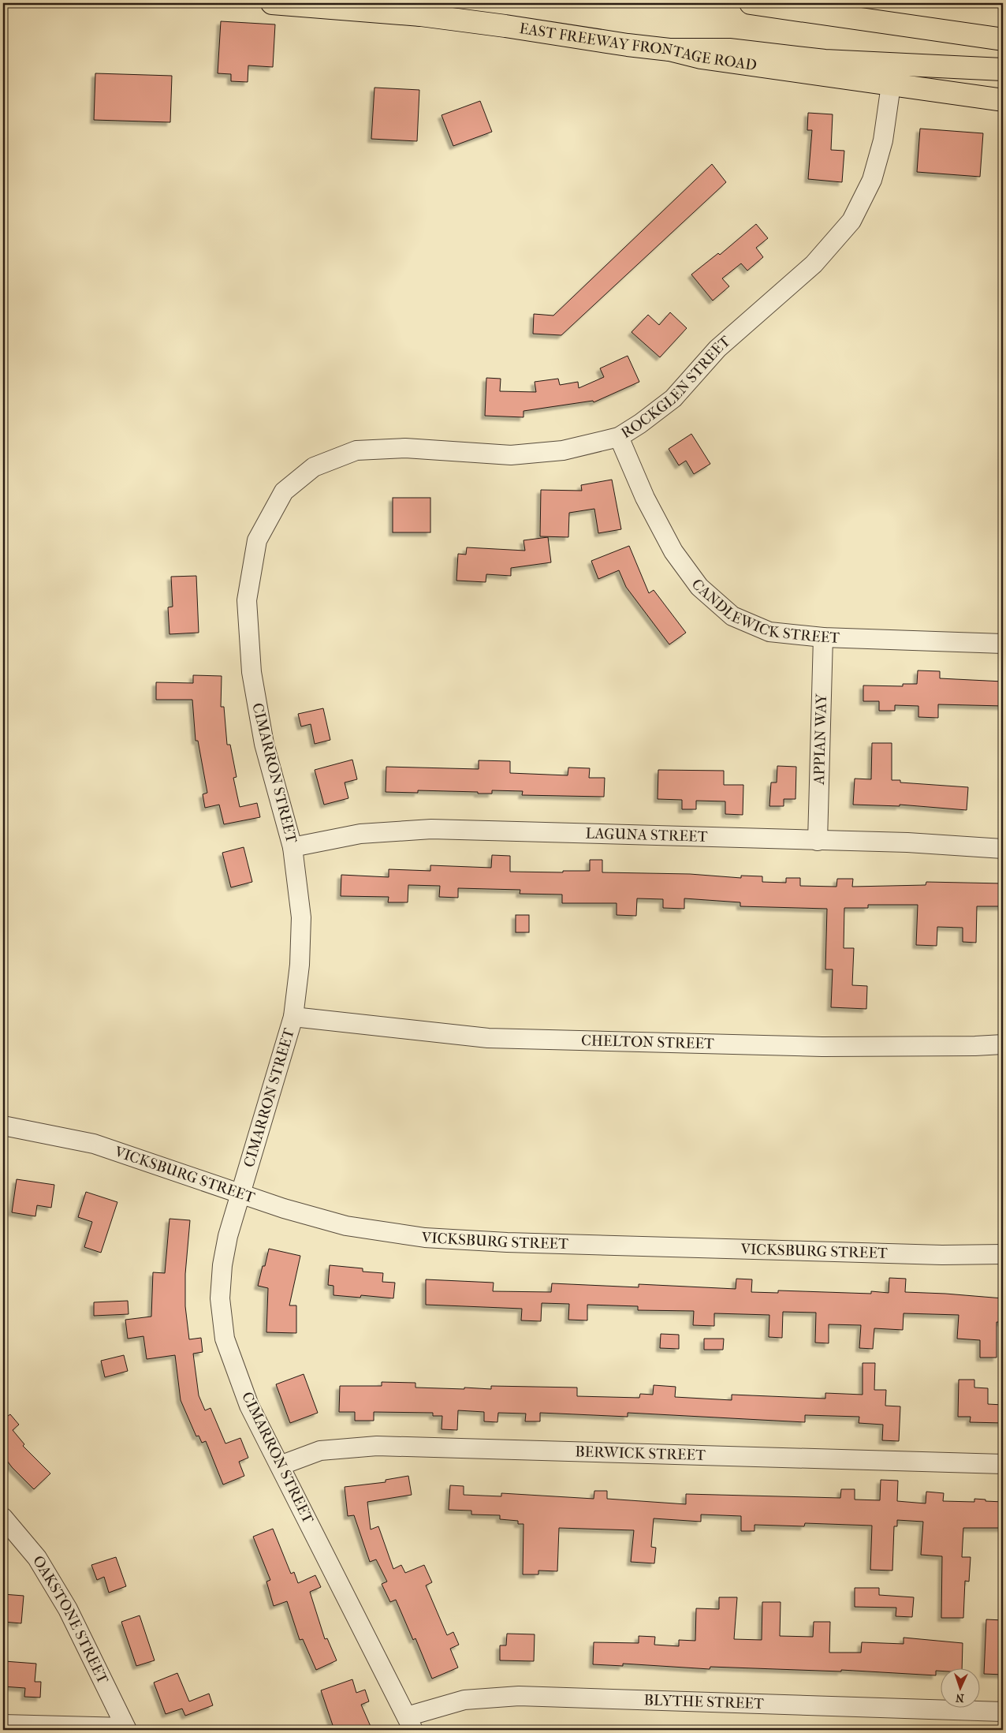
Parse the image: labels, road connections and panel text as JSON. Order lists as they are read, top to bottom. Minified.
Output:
{"streets":{"main road":["EAST FREEWAY FRONTAGE ROAD"],"street":["ROCKGLEN STREET","CANDLEWICK STREET","APPIAN WAY","CIMARRON STREET","LAGUNA STREET","CHELTON STREET","VICKSBURG STREET","BERWICK STREET","OAKSTONE STREET","BLYTHE STREET"]},"crossings":[["EAST FREEWAY FRONTAGE ROAD","ROCKGLEN STREET"],["ROCKGLEN STREET","CANDLEWICK STREET"],["ROCKGLEN STREET","CIMARRON STREET"],["CANDLEWICK STREET","APPIAN WAY"],["APPIAN WAY","LAGUNA STREET"],["CIMARRON STREET","LAGUNA STREET"],["CIMARRON STREET","CHELTON STREET"],["CIMARRON STREET","VICKSBURG STREET"],["CIMARRON STREET","BERWICK STREET"],["CIMARRON STREET","BLYTHE STREET"]],"north":"bottom"}
